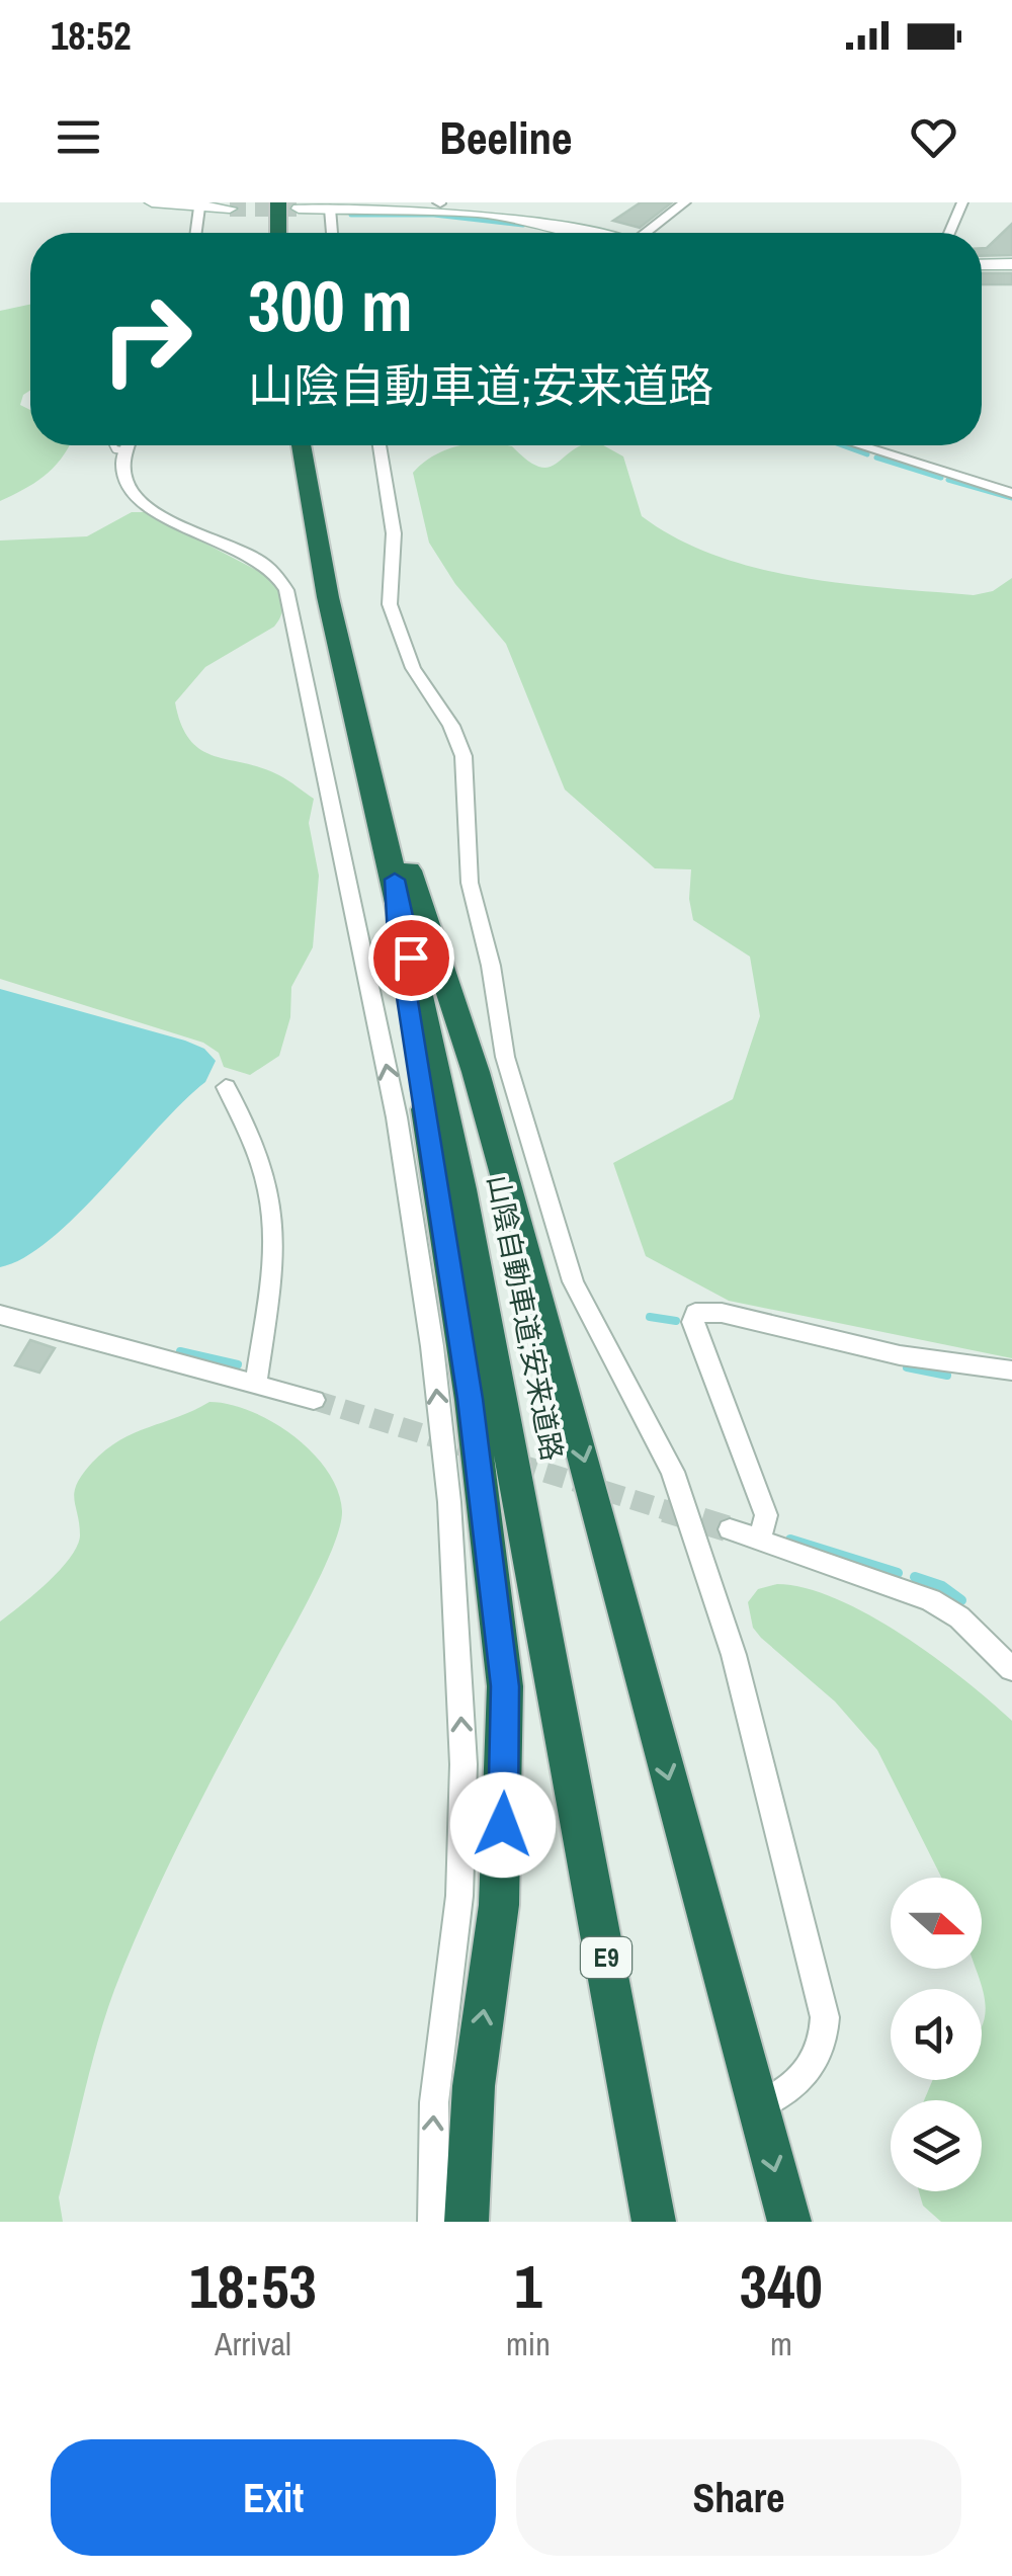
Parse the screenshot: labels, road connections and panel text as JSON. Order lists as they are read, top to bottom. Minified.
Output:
{"streets":{"highway":["山陰自動車道;安来道路","E9"]},"north":"right","page":{"status":"18:52","header":"Beeline","turn":["300 m","山陰自動車道;安来道路"],"eta":["18:53","Arrival","1","min","340","m"],"buttons":["Exit","Share"]}}
